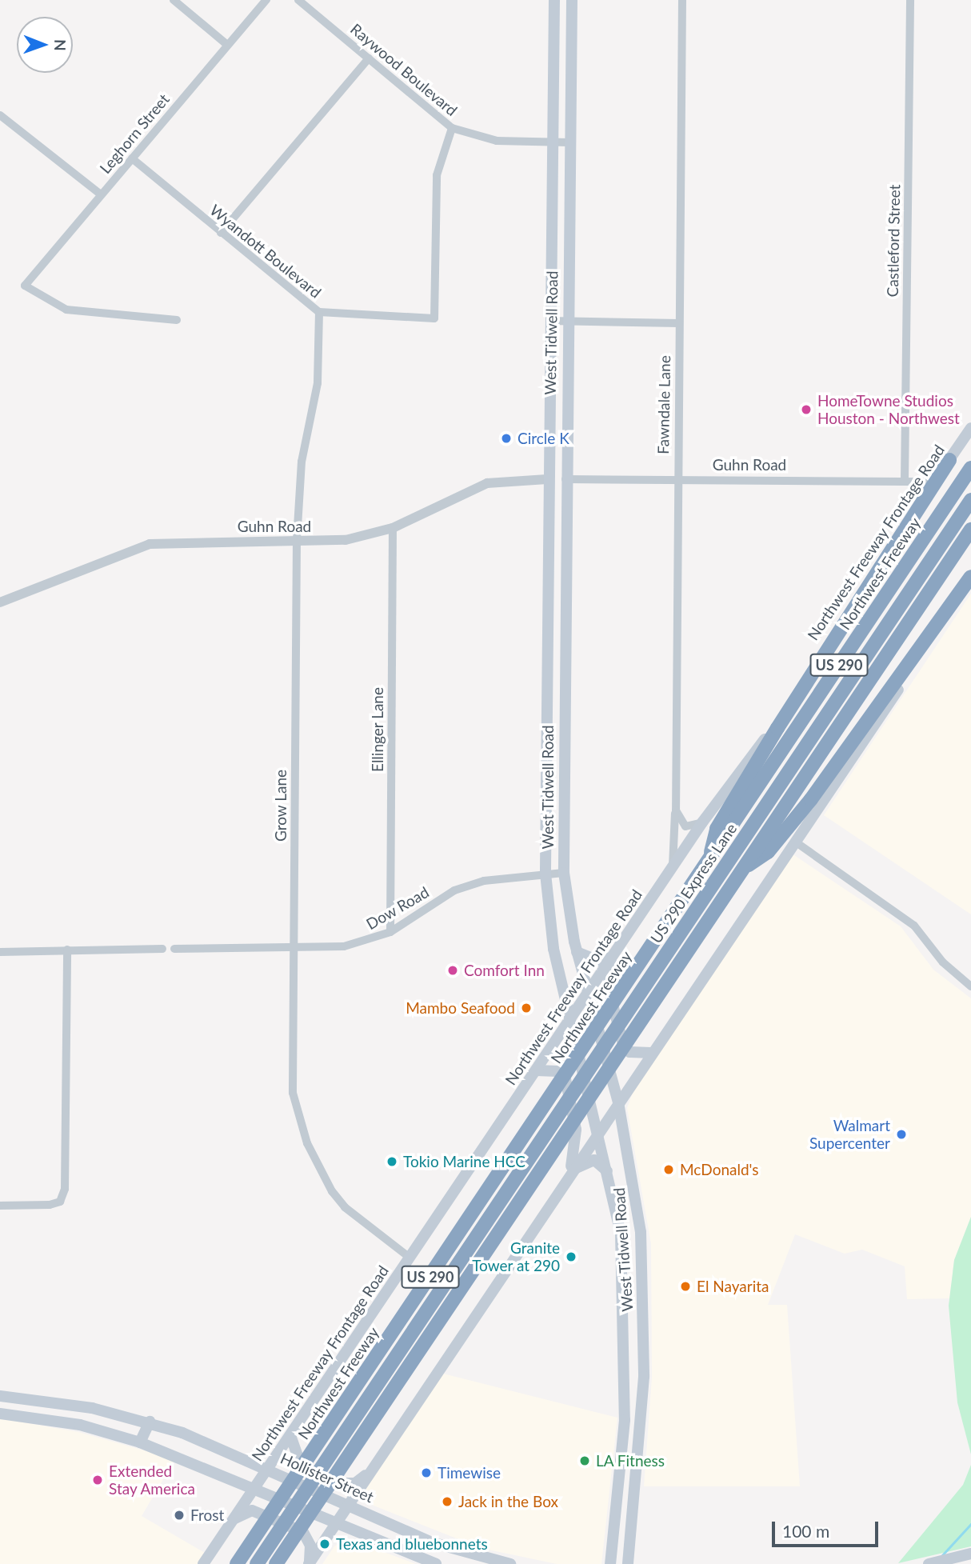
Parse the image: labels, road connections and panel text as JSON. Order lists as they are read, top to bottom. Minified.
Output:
{"streets":{"highway":["Northwest Freeway","US 290","US 290 Express Lane"],"main road":["West Tidwell Road","Northwest Freeway Frontage Road","Hollister Street"],"street":["Raywood Boulevard","Leghorn Street","Castleford Street","Wyandott Boulevard","Fawndale Lane","Guhn Road","Ellinger Lane","Grow Lane","Dow Road"]},"crossings":[["Raywood Boulevard","Wyandott Boulevard"],["Raywood Boulevard","West Tidwell Road"],["Leghorn Street","Wyandott Boulevard"],["Castleford Street","Guhn Road"],["Wyandott Boulevard","Grow Lane"],["West Tidwell Road","Guhn Road"],["West Tidwell Road","Northwest Freeway Frontage Road"],["West Tidwell Road","Dow Road"],["Fawndale Lane","Guhn Road"],["Fawndale Lane","Northwest Freeway Frontage Road"],["Guhn Road","Northwest Freeway Frontage Road"],["Guhn Road","Ellinger Lane"],["Guhn Road","Grow Lane"],["Northwest Freeway Frontage Road","Grow Lane"],["Northwest Freeway Frontage Road","Hollister Street"],["Ellinger Lane","Dow Road"],["Grow Lane","Dow Road"]],"places":["HomeTowne Studios Houston - Northwest","Circle K","Comfort Inn","Mambo Seafood","Walmart Supercenter","Tokio Marine HCC","McDonald's","Granite Tower at 290","El Nayarita","LA Fitness","Timewise","Extended Stay America","Jack in the Box","Frost","Texas and bluebonnets"],"scale_bar":"100 m","north":"right"}
